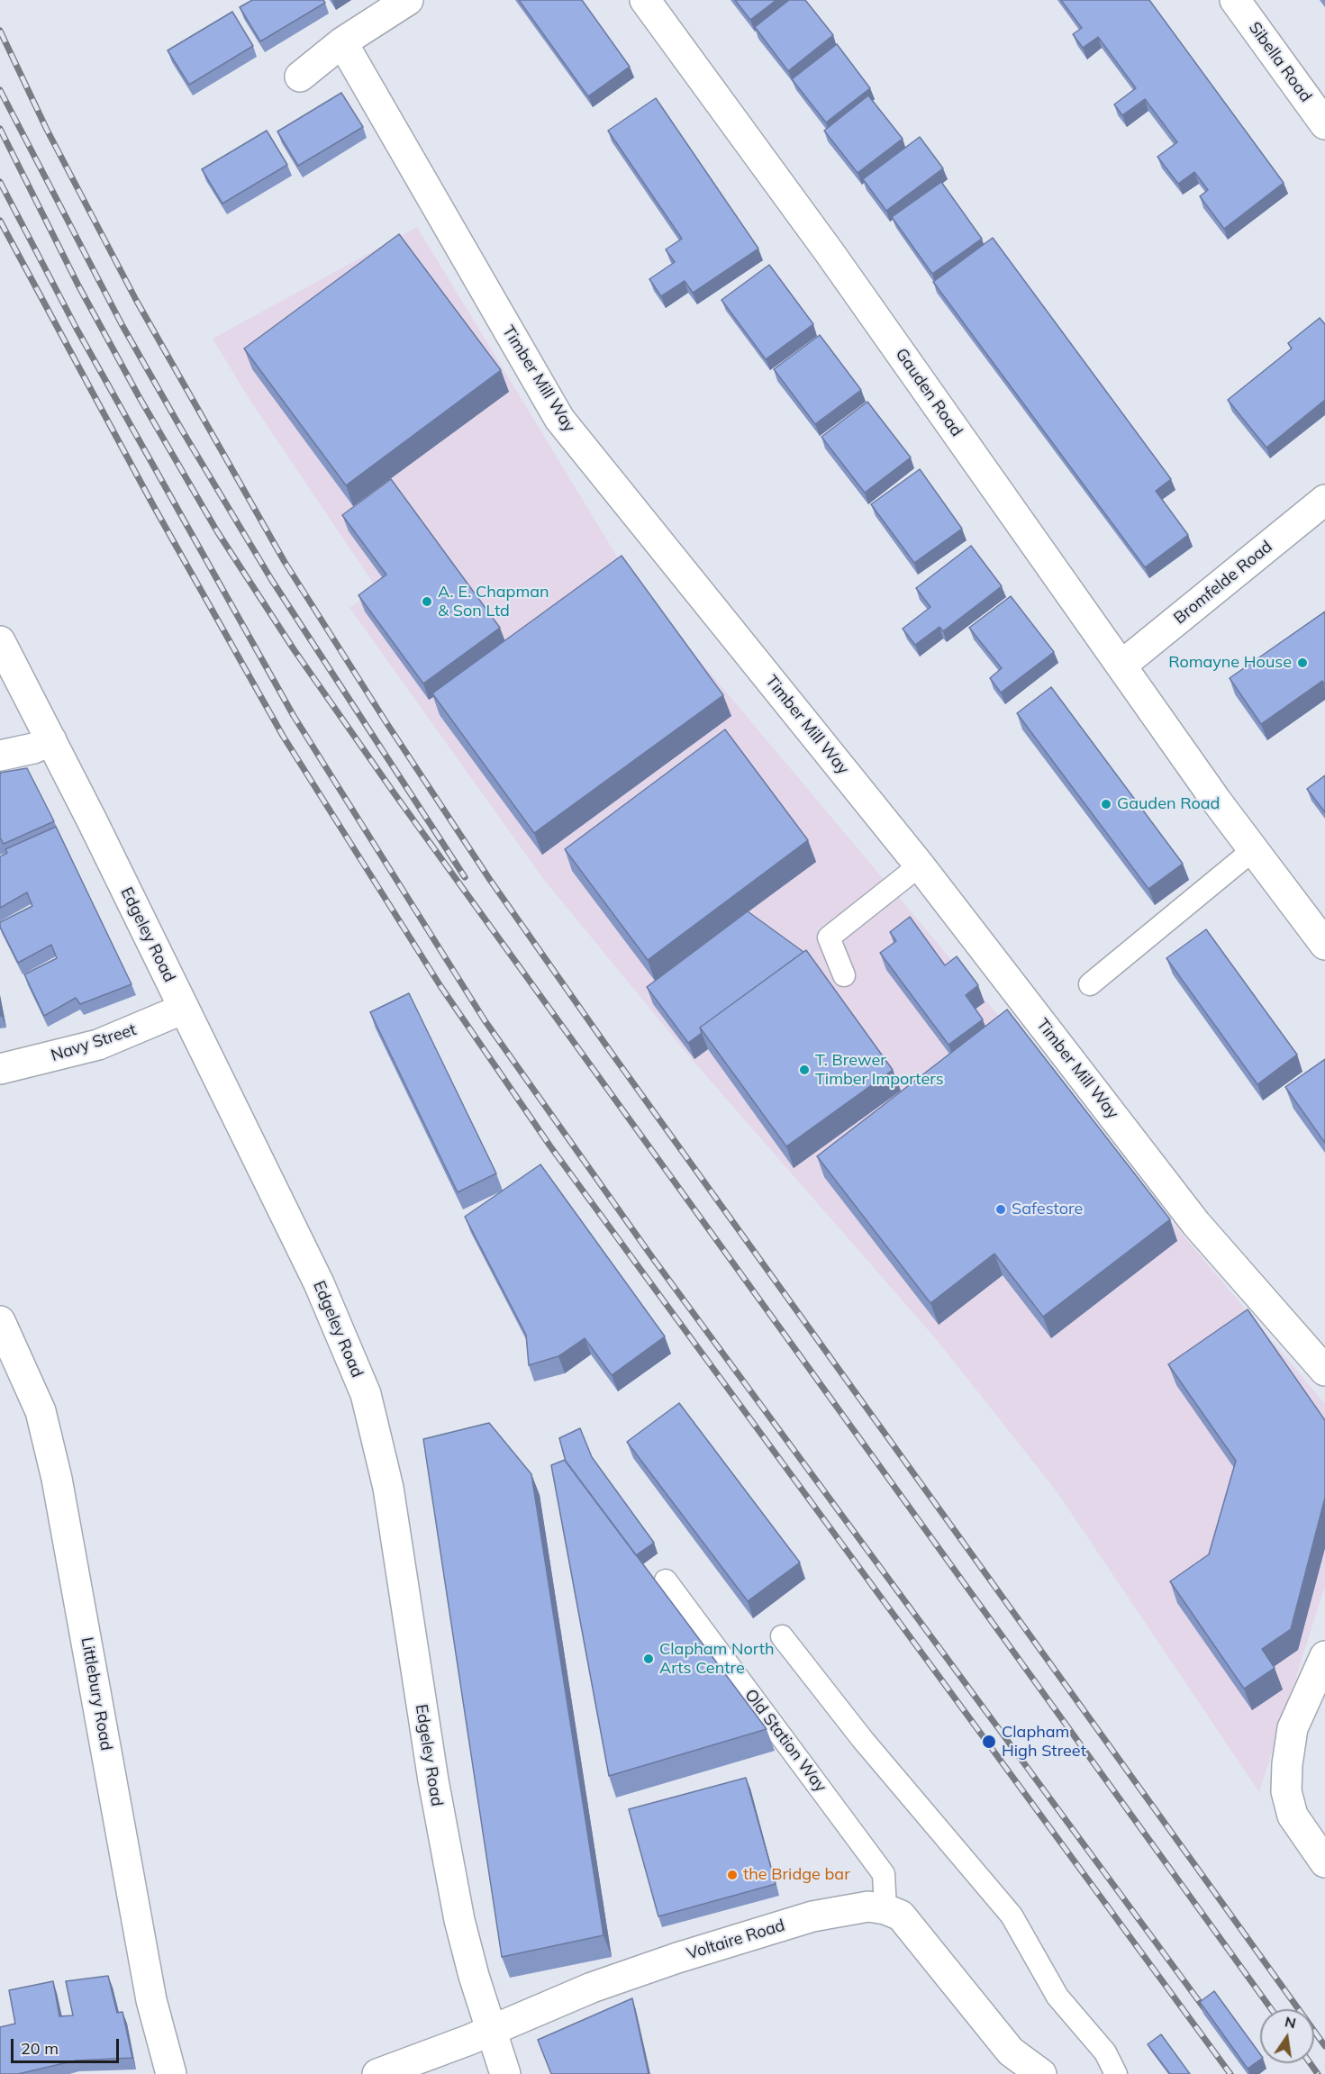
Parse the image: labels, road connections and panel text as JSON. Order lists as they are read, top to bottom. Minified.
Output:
{"streets":{"street":["Sibella Road","Timber Mill Way","Gauden Road","Bromfelde Road","Edgeley Road","Navy Street","Littlebury Road","Voltaire Road"],"lane":["Old Station Way"]},"crossings":[["Gauden Road","Bromfelde Road"],["Edgeley Road","Navy Street"],["Edgeley Road","Voltaire Road"],["Old Station Way","Voltaire Road"]],"places":["A. E. Chapman & Son Ltd","Romayne House","Gauden Road","T. Brewer Timber Importers","Safestore","Clapham North Arts Centre","Clapham High Street","the Bridge bar"],"scale_bar":"20 m","north":"top"}
